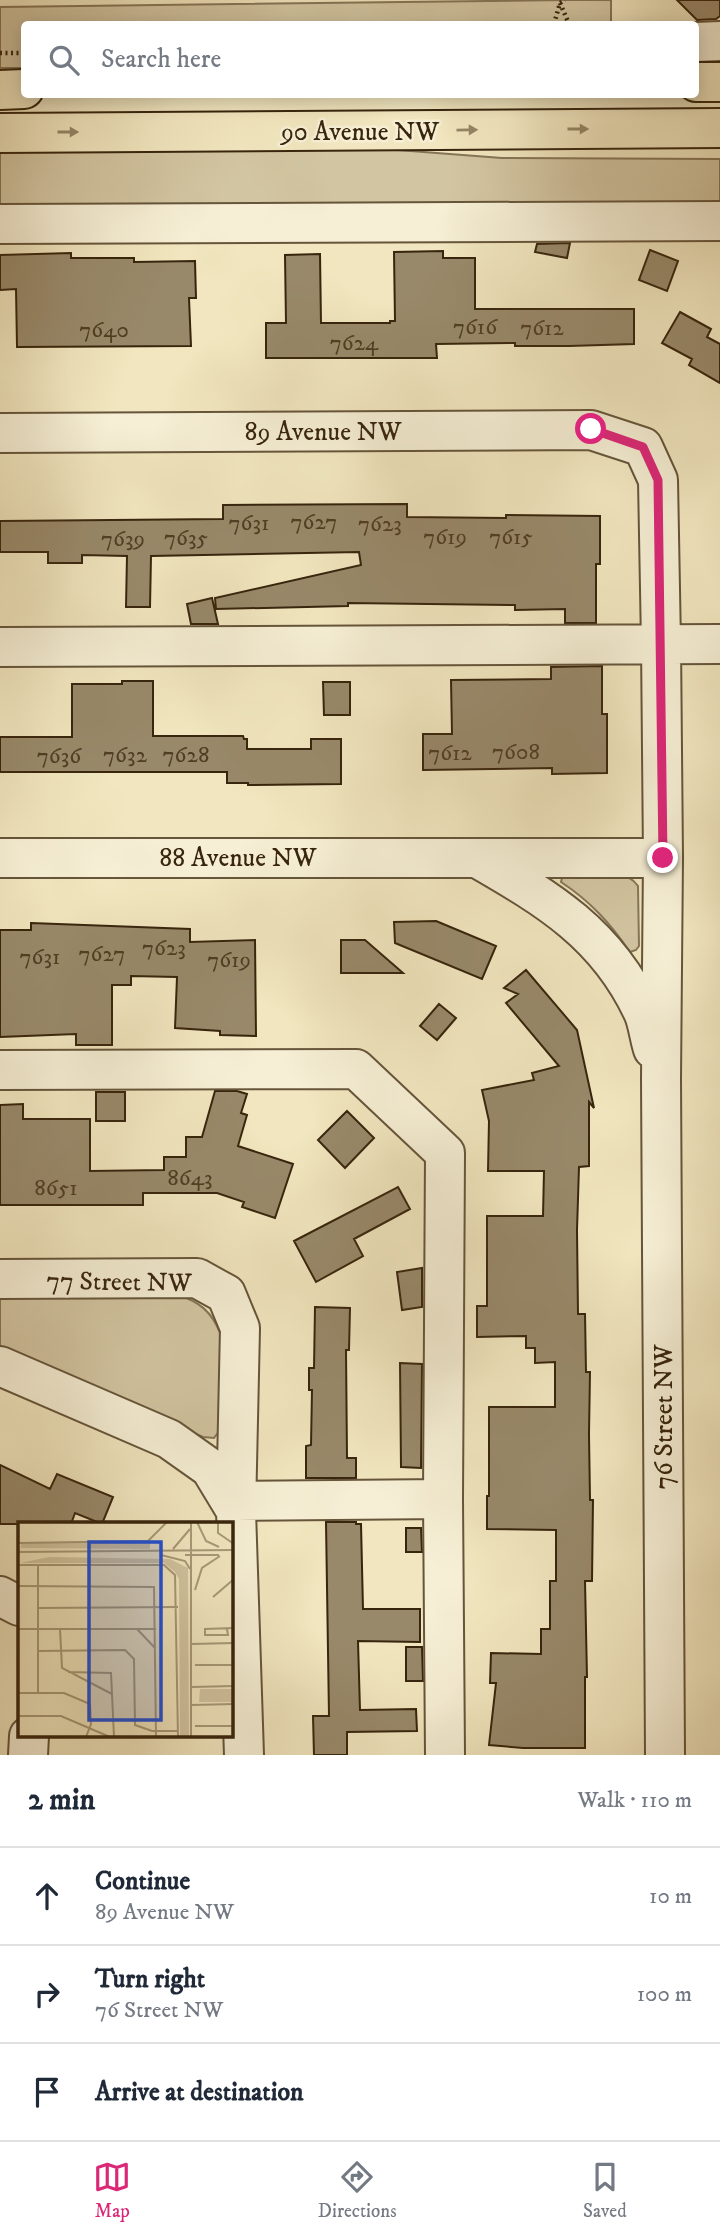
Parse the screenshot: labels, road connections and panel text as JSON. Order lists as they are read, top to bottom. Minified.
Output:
{"streets":{"main road":["90 Avenue NW"],"street":["89 Avenue NW","88 Avenue NW","77 Street NW","76 Street NW"]},"crossings":[["89 Avenue NW","76 Street NW"],["88 Avenue NW","76 Street NW"]],"one_way":["90 Avenue NW"],"house_numbers":["7616","7612","7640","7624","7627","7631","7623","7619","7615","7635","7639","7608","7612","7632","7628","7636","7623","7627","7631","7619","8643","8651"],"page":{"search":"Search here","heading":["2 min","Walk · 110 m"],"list":[["Continue","89 Avenue NW","10 m"],["Turn right","76 Street NW","100 m"],"Arrive at destination"],"nav":["Map","Directions","Saved"]}}
